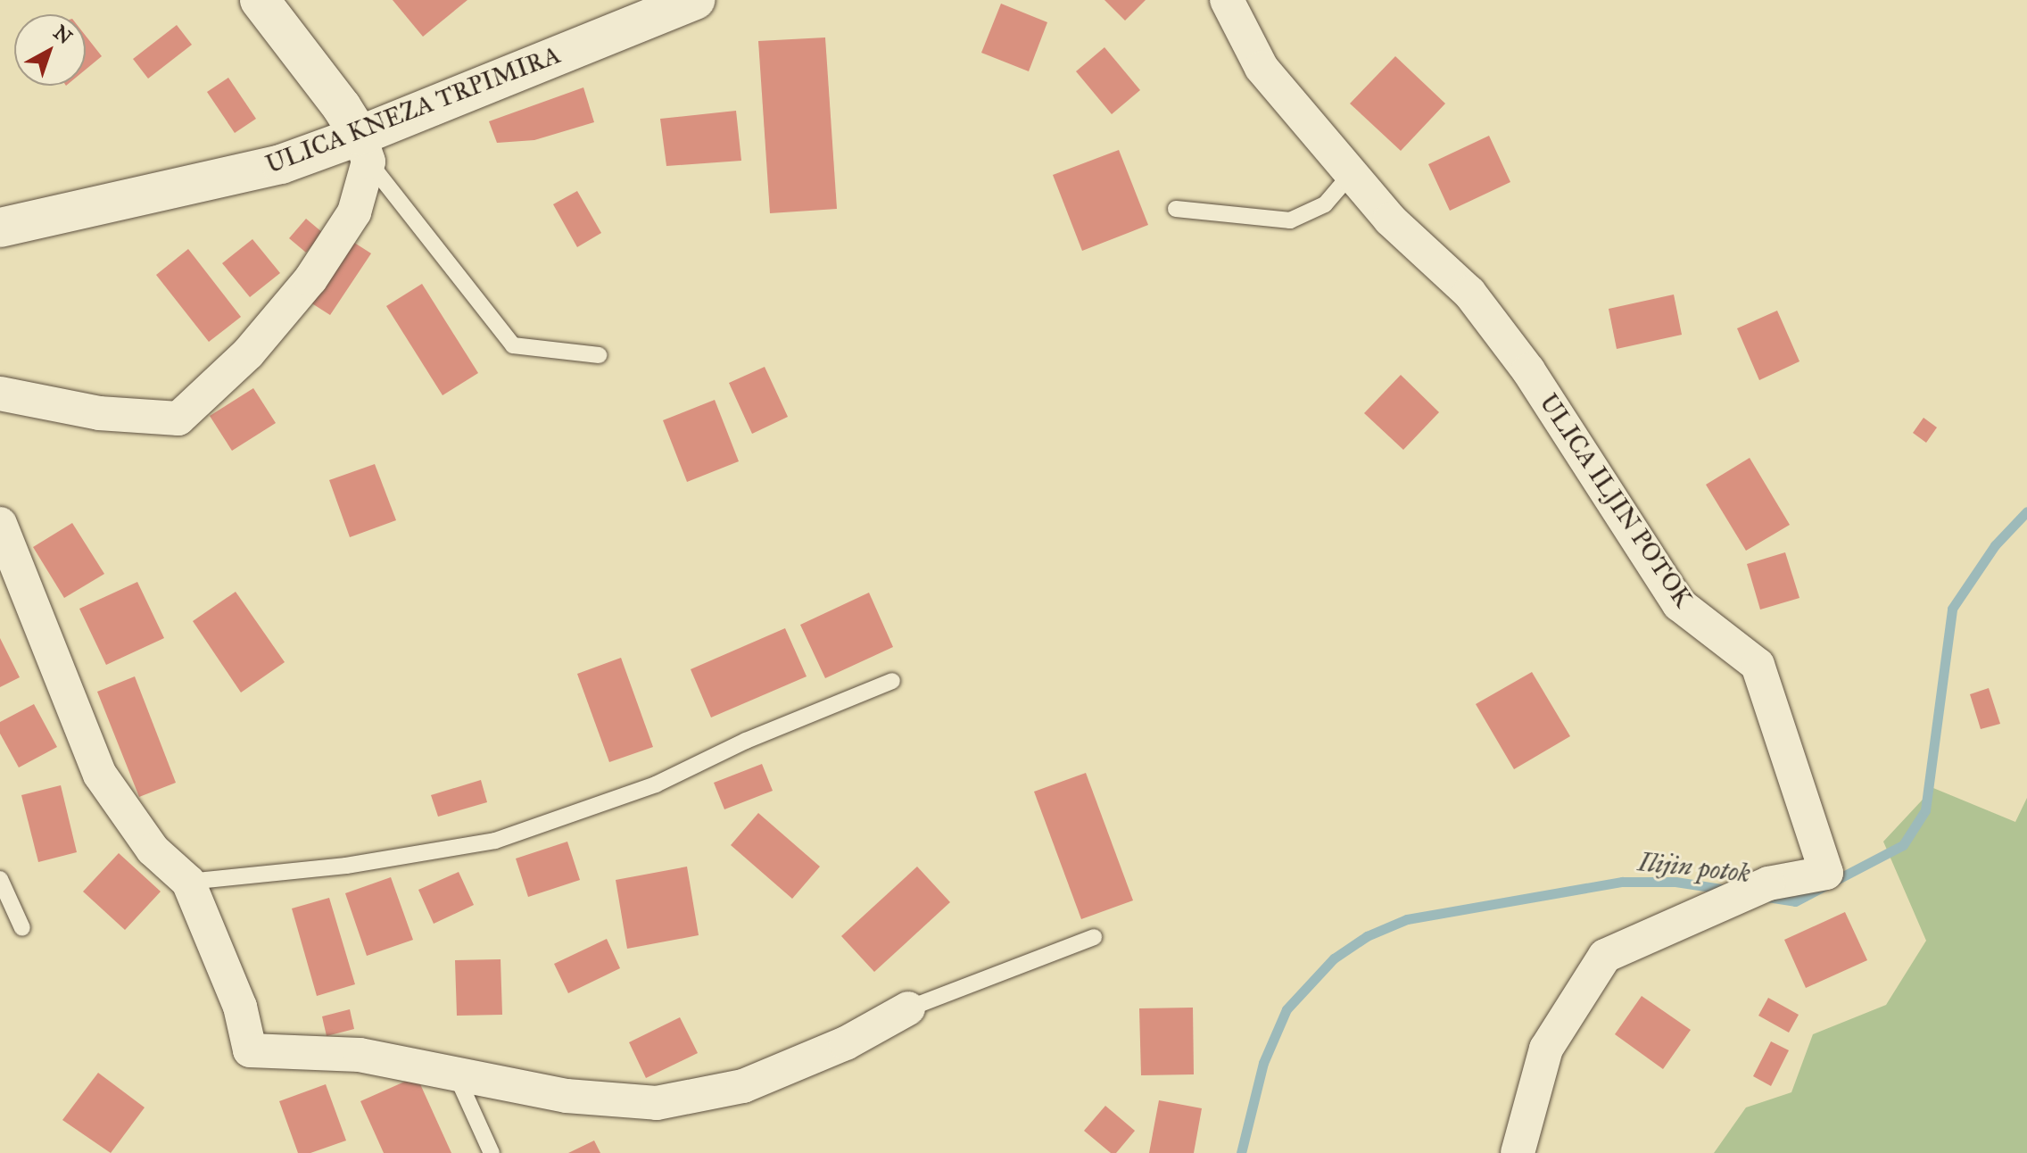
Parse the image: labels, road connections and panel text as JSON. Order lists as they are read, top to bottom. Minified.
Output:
{"streets":{"main road":["ULICA KNEZA TRPIMIRA"],"street":["ULICA ILJIN POTOK"]},"water":["Ilijin potok"],"north":"top right"}
